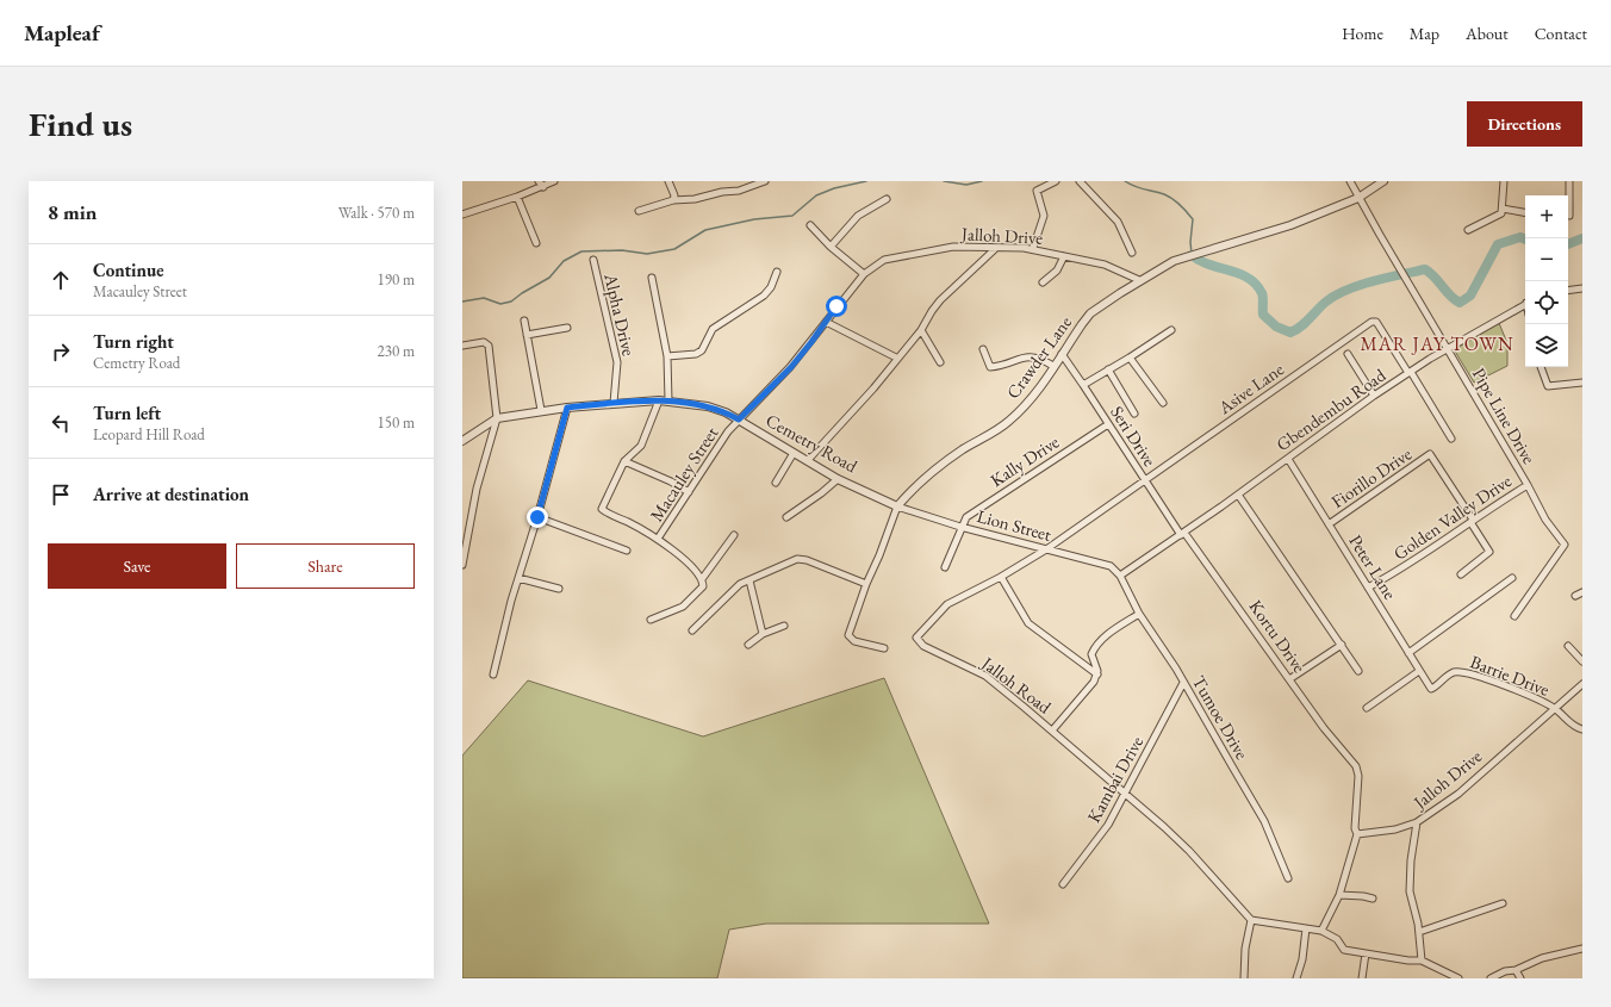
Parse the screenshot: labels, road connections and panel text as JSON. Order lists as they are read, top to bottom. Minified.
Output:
{"streets":{"street":["Jalloh Drive","Alpha Drive","Crawder Lane","Asive Lane","Gbendembu Road","Pipe Line Drive","Seri Drive","Cemetry Road","Kally Drive","Macauley Street","Fiorillo Drive","Golden Valley Drive","Lion Street","Peter Lane","Kortu Drive","Barrie Drive","Jalloh Road","Tumoe Drive","Kambai Drive"]},"crossings":[["Jalloh Drive","Crawder Lane"],["Jalloh Drive","Macauley Street"],["Jalloh Drive","Kortu Drive"],["Jalloh Drive","Barrie Drive"],["Alpha Drive","Cemetry Road"],["Crawder Lane","Pipe Line Drive"],["Crawder Lane","Seri Drive"],["Crawder Lane","Cemetry Road"],["Crawder Lane","Lion Street"],["Asive Lane","Gbendembu Road"],["Asive Lane","Seri Drive"],["Asive Lane","Jalloh Road"],["Gbendembu Road","Pipe Line Drive"],["Gbendembu Road","Seri Drive"],["Gbendembu Road","Lion Street"],["Gbendembu Road","Peter Lane"],["Gbendembu Road","Kortu Drive"],["Gbendembu Road","Tumoe Drive"],["Pipe Line Drive","Golden Valley Drive"],["Seri Drive","Kally Drive"],["Seri Drive","Kortu Drive"],["Seri Drive","Jalloh Road"],["Cemetry Road","Macauley Street"],["Cemetry Road","Lion Street"],["Kally Drive","Lion Street"],["Fiorillo Drive","Golden Valley Drive"],["Fiorillo Drive","Peter Lane"],["Golden Valley Drive","Peter Lane"],["Lion Street","Jalloh Road"],["Lion Street","Tumoe Drive"],["Peter Lane","Barrie Drive"],["Jalloh Road","Kambai Drive"],["Tumoe Drive","Kambai Drive"]],"districts":["MAR JAY TOWN"],"page":{"header":"Mapleaf","nav":["Home","Map","About","Contact"],"buttons":["Directions",["Save","Share"]],"title":"Find us","heading":["8 min","Walk · 570 m"],"map_buttons":["+","−"],"list":[["Continue","Macauley Street","190 m"],["Turn right","Cemetry Road","230 m"],["Turn left","Leopard Hill Road","150 m"],"Arrive at destination"]}}
